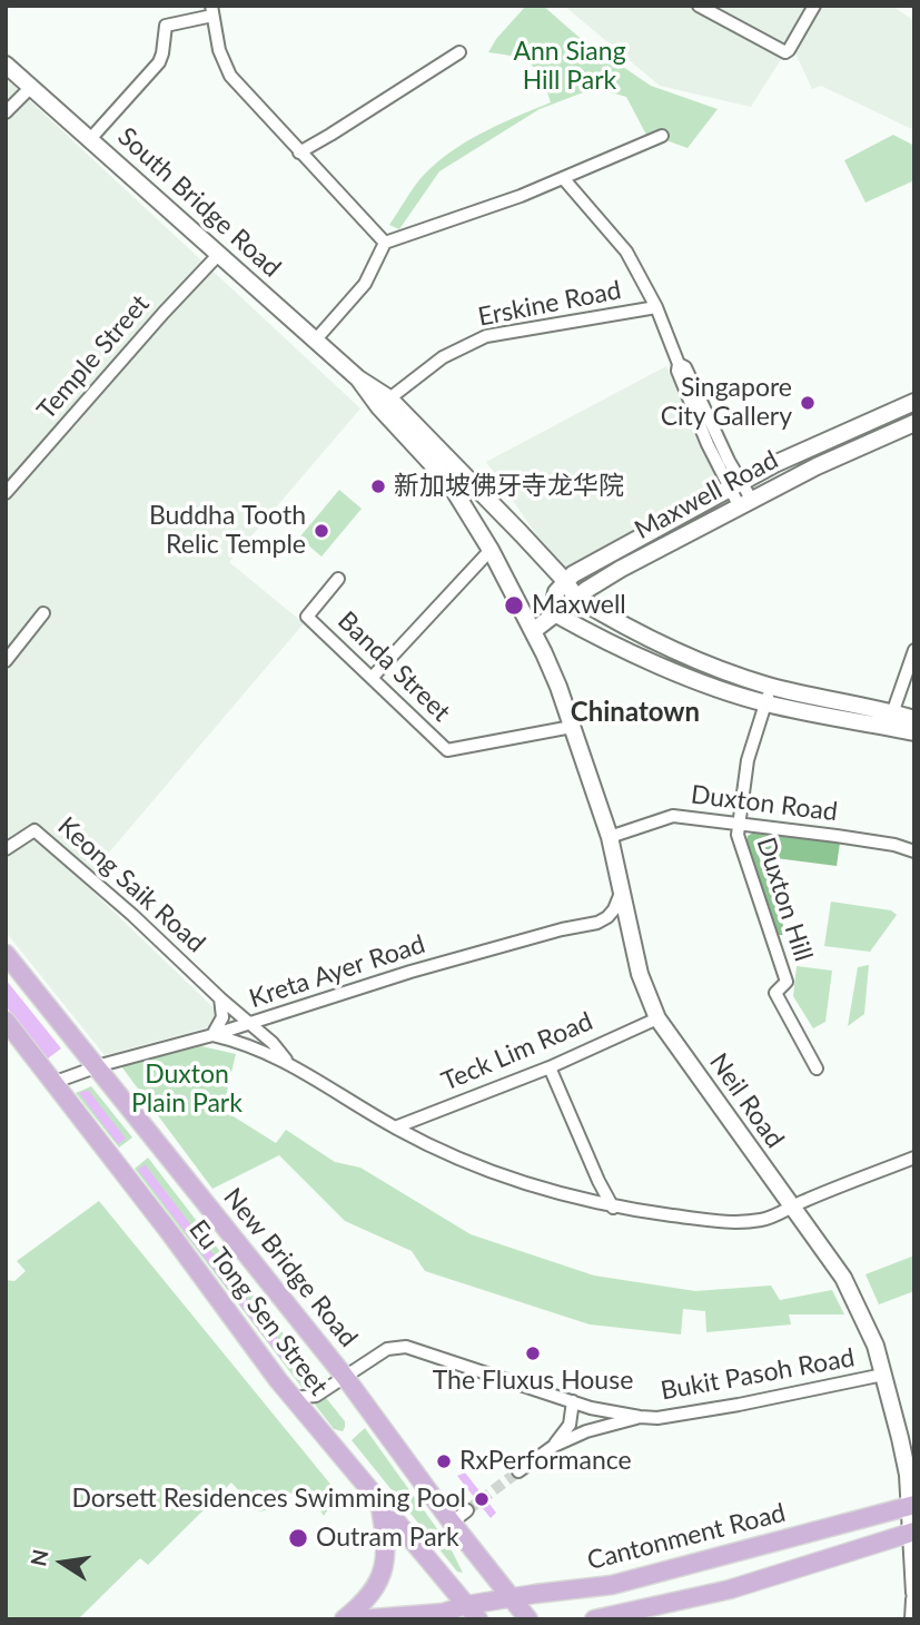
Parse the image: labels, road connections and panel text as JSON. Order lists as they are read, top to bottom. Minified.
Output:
{"streets":{"main road":["South Bridge Road","Maxwell Road","Neil Road","New Bridge Road","Eu Tong Sen Street","Cantonment Road"],"street":["Erskine Road","Temple Street","Banda Street","Duxton Road","Keong Saik Road","Duxton Hill","Kreta Ayer Road","Teck Lim Road","Bukit Pasoh Road"]},"crossings":[["South Bridge Road","Erskine Road"],["South Bridge Road","Temple Street"],["South Bridge Road","Maxwell Road"],["South Bridge Road","Neil Road"],["Maxwell Road","Neil Road"],["Banda Street","Neil Road"],["Duxton Road","Duxton Hill"],["Duxton Road","Neil Road"],["Keong Saik Road","Kreta Ayer Road"],["Keong Saik Road","Teck Lim Road"],["Keong Saik Road","Neil Road"],["Kreta Ayer Road","Neil Road"],["Kreta Ayer Road","New Bridge Road"],["Kreta Ayer Road","Eu Tong Sen Street"],["Teck Lim Road","Neil Road"],["Neil Road","Bukit Pasoh Road"],["Neil Road","Cantonment Road"],["New Bridge Road","Bukit Pasoh Road"],["New Bridge Road","Cantonment Road"],["Eu Tong Sen Street","Bukit Pasoh Road"],["Eu Tong Sen Street","Cantonment Road"]],"districts":["Chinatown"],"parks":["Ann Siang Hill Park","Duxton Plain Park"],"places":["Singapore City Gallery","新加坡佛牙寺龙华院","Buddha Tooth Relic Temple","Maxwell","The Fluxus House","RxPerformance","Dorsett Residences Swimming Pool","Outram Park"],"north":"left"}
